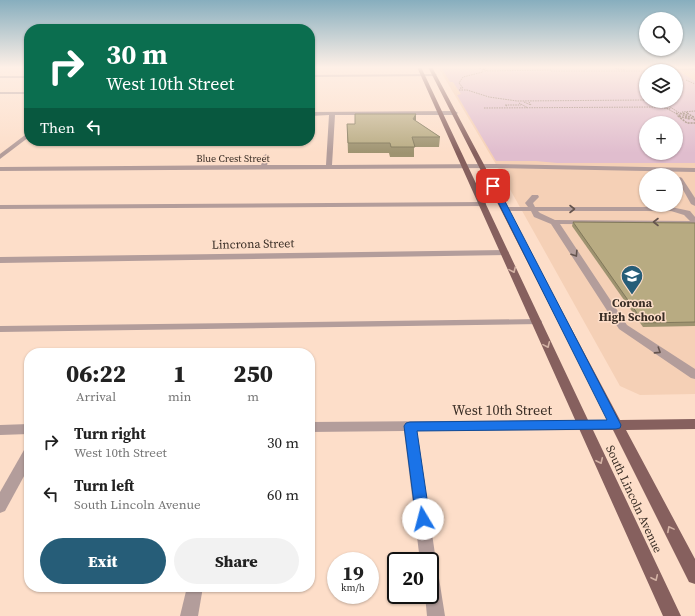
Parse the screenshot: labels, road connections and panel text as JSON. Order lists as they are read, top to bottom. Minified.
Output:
{"streets":{"main road":["West 10th Street","South Lincoln Avenue"],"street":["Blue Crest Street","Lincrona Street"]},"crossings":[["Blue Crest Street","South Lincoln Avenue"],["Lincrona Street","South Lincoln Avenue"],["West 10th Street","South Lincoln Avenue"]],"places":{"school or university":["Corona High School"]},"page":{"map_buttons":["+","−"],"turn":["30 m","West 10th Street"],"then":"Then","eta":["06:22","Arrival","1","min","250","m"],"list":[{"name":"Turn right","note":"West 10th Street","value":"30 m"},{"name":"Turn left","note":"South Lincoln Avenue","value":"60 m"}],"buttons":["Exit","Share"],"speed":"19 km/h","limit":"20"}}
